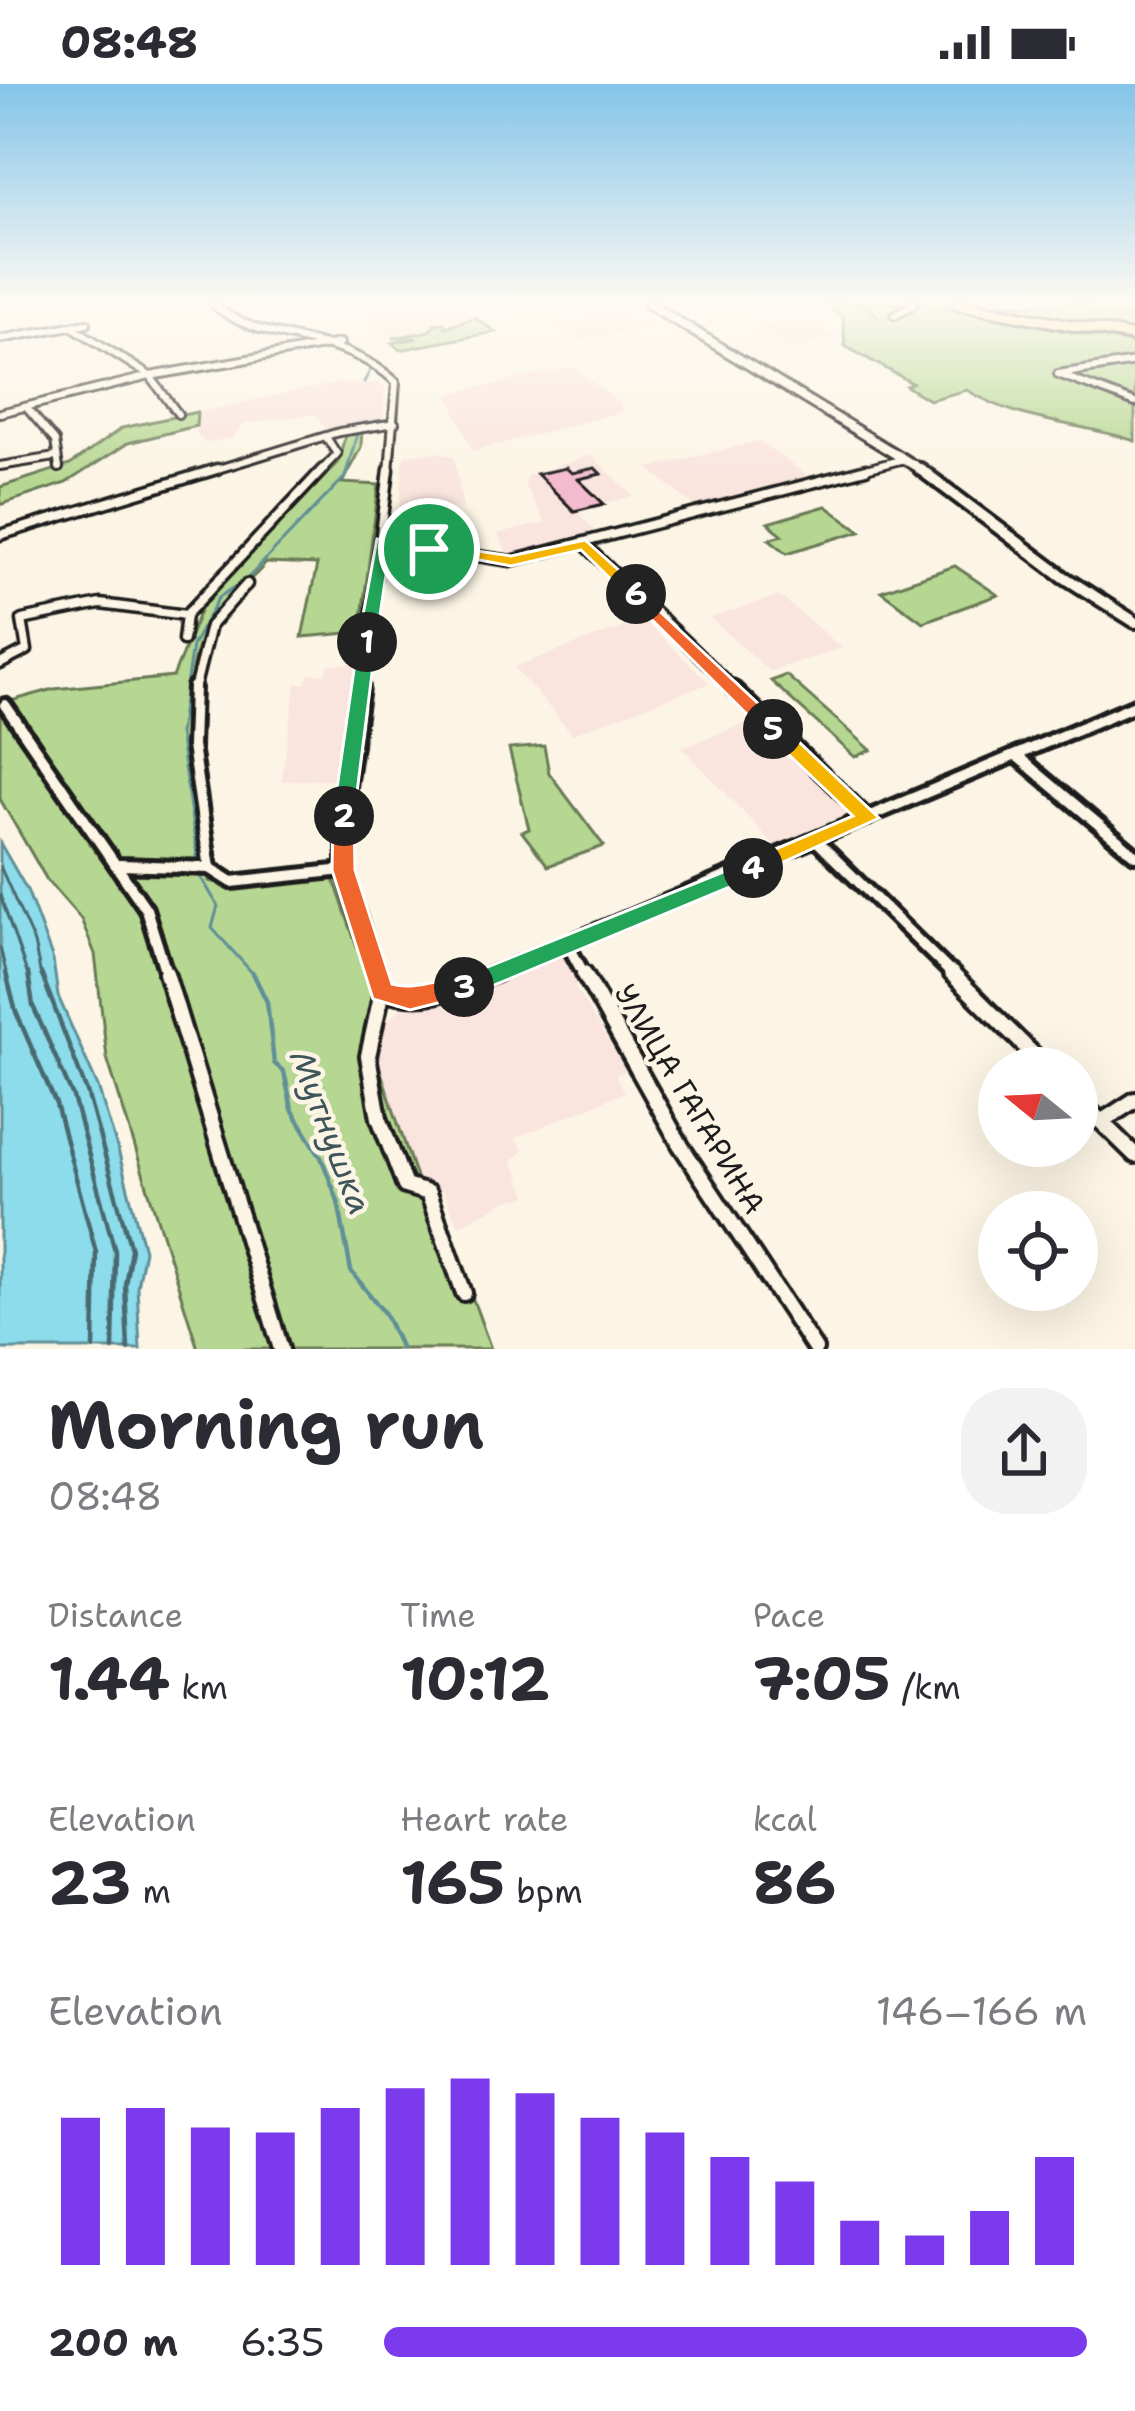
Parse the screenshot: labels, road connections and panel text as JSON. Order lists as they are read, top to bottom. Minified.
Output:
{"streets":{"street":["УЛИЦА ГАГАРИНА"]},"water":["Мутнушка"],"north":"left","page":{"status":"08:48","pins":["6","1","5","2","4","3"],"heading":["Morning run","08:48"],"stats":[["Distance","1.44 km"],["Time","10:12"],["Pace","7:05 /km"],["Elevation","23 m"],["Heart rate","165 bpm"],["kcal","86"]],"chart":["Elevation","146–166 m"],"list":[{"name":"200 m","note":"6:35"}]}}
